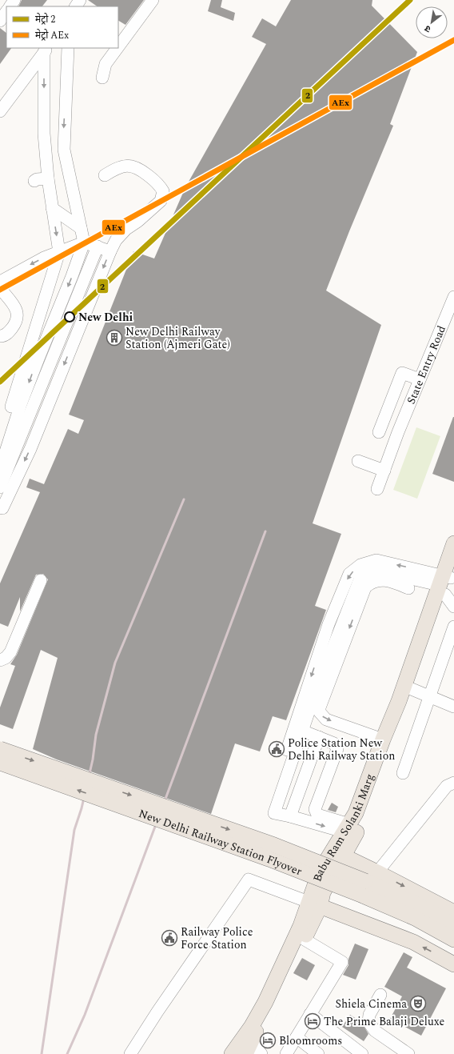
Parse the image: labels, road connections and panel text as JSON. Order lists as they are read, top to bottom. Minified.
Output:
{"streets":{"main road":["Babu Ram Solanki Marg","New Delhi Railway Station Flyover"],"street":["State Entry Road"]},"places":{"other":["New Delhi"],"building":["New Delhi Railway Station (Ajmeri Gate)"],"public building":["Police Station New Delhi Railway Station","Railway Police Force Station"],"theatre":["Shiela Cinema"],"hotel":["The Prime Balaji Deluxe","Bloomrooms"]},"lines":["metro line 2","metro line AEx"],"legend":["मेट्रो 2","मेट्रो AEx"],"north":"bottom left"}
